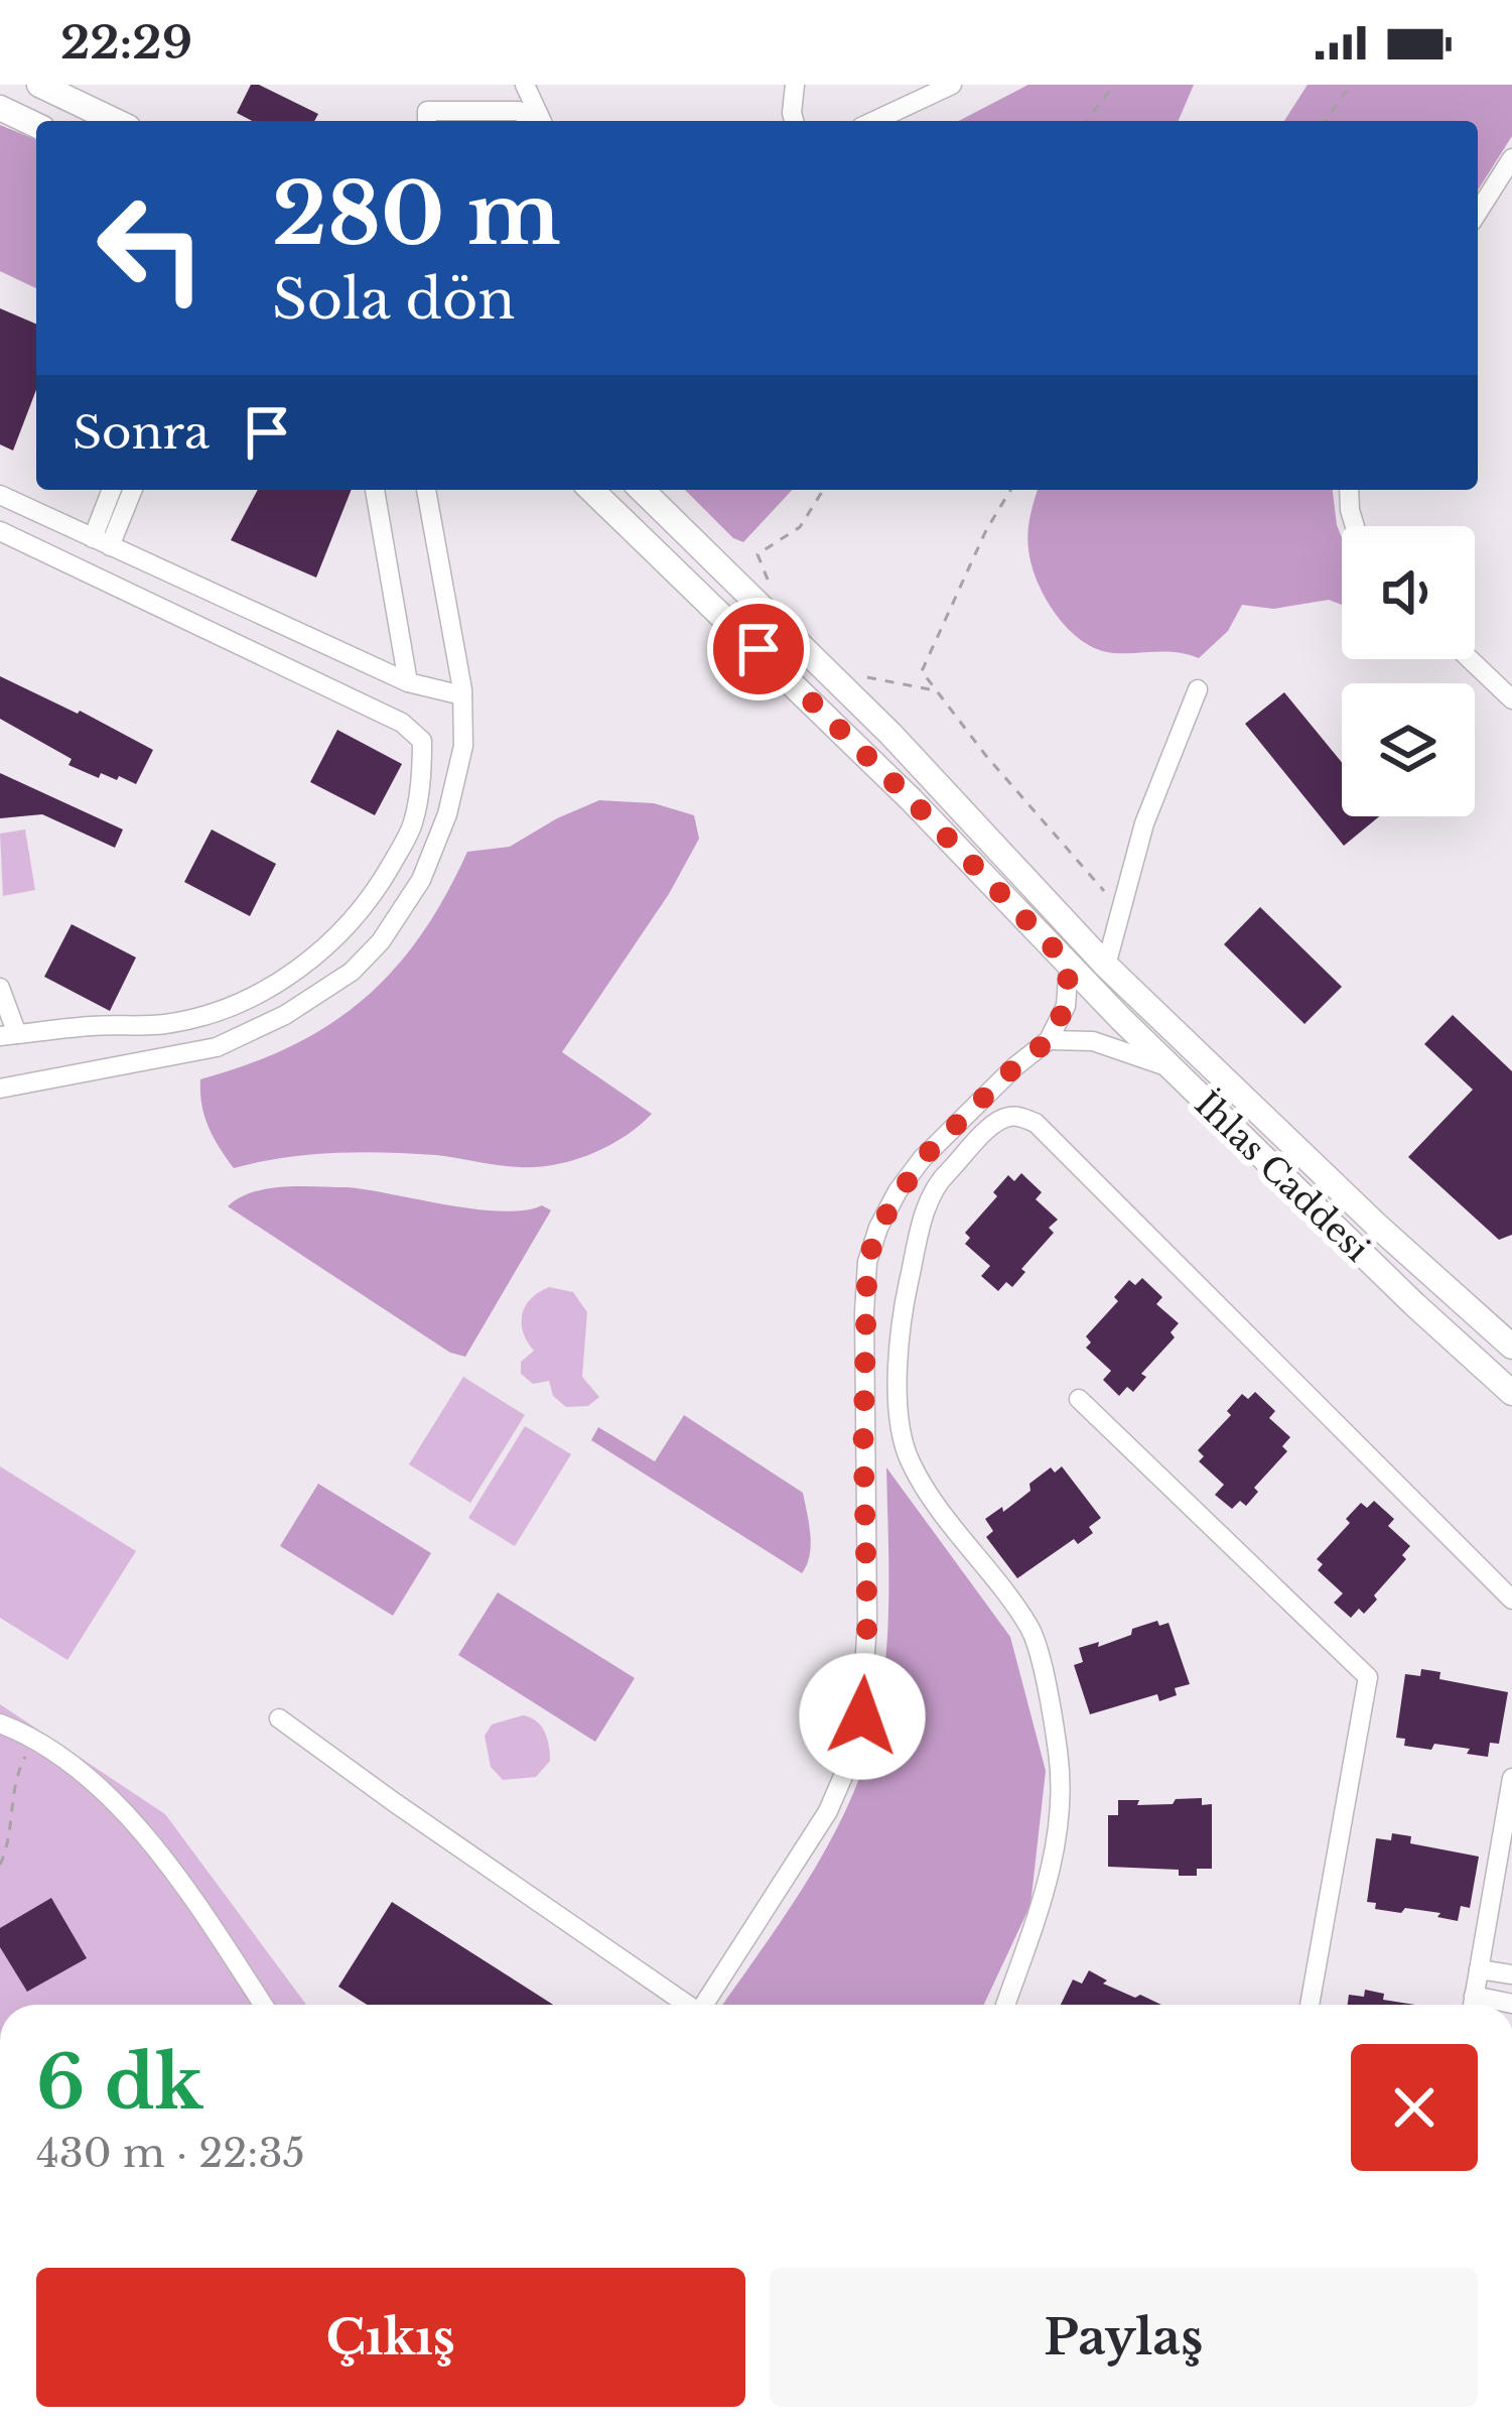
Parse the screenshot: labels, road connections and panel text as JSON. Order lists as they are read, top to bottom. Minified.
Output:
{"streets":{"main road":["İhlas Caddesi"]},"page":{"status":"22:29","turn":["280 m","Sola dön"],"then":"Sonra","heading":["6 dk","430 m · 22:35"],"buttons":["Çıkış","Paylaş"]}}
